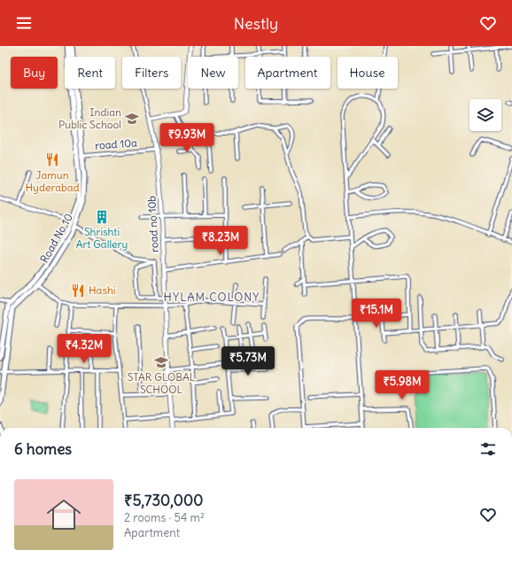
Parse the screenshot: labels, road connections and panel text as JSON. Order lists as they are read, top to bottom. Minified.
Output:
{"streets":{"main road":["Road No 10"],"street":["road 10a","road no 10b"]},"crossings":[["road 10a","road no 10b"],["road 10a","Road No 10"]],"districts":["HYLAM COLONY"],"places":{"school or university":["Indian Public School","STAR GLOBAL SCHOOL"],"restaurant":["Jamun Hyderabad","Hashi"],"building":["Shrishti Art Gallery"]},"page":{"header":"Nestly","chip":["Buy","Rent","Filters","New","Apartment","House"],"price":["₹9.93M","₹8.23M","₹15.1M","₹4.32M","₹5.73M","₹5.98M"],"heading":"6 homes","list":[{"name":"₹5,730,000","note":"2 rooms · 54 m² · Apartment"}]}}
